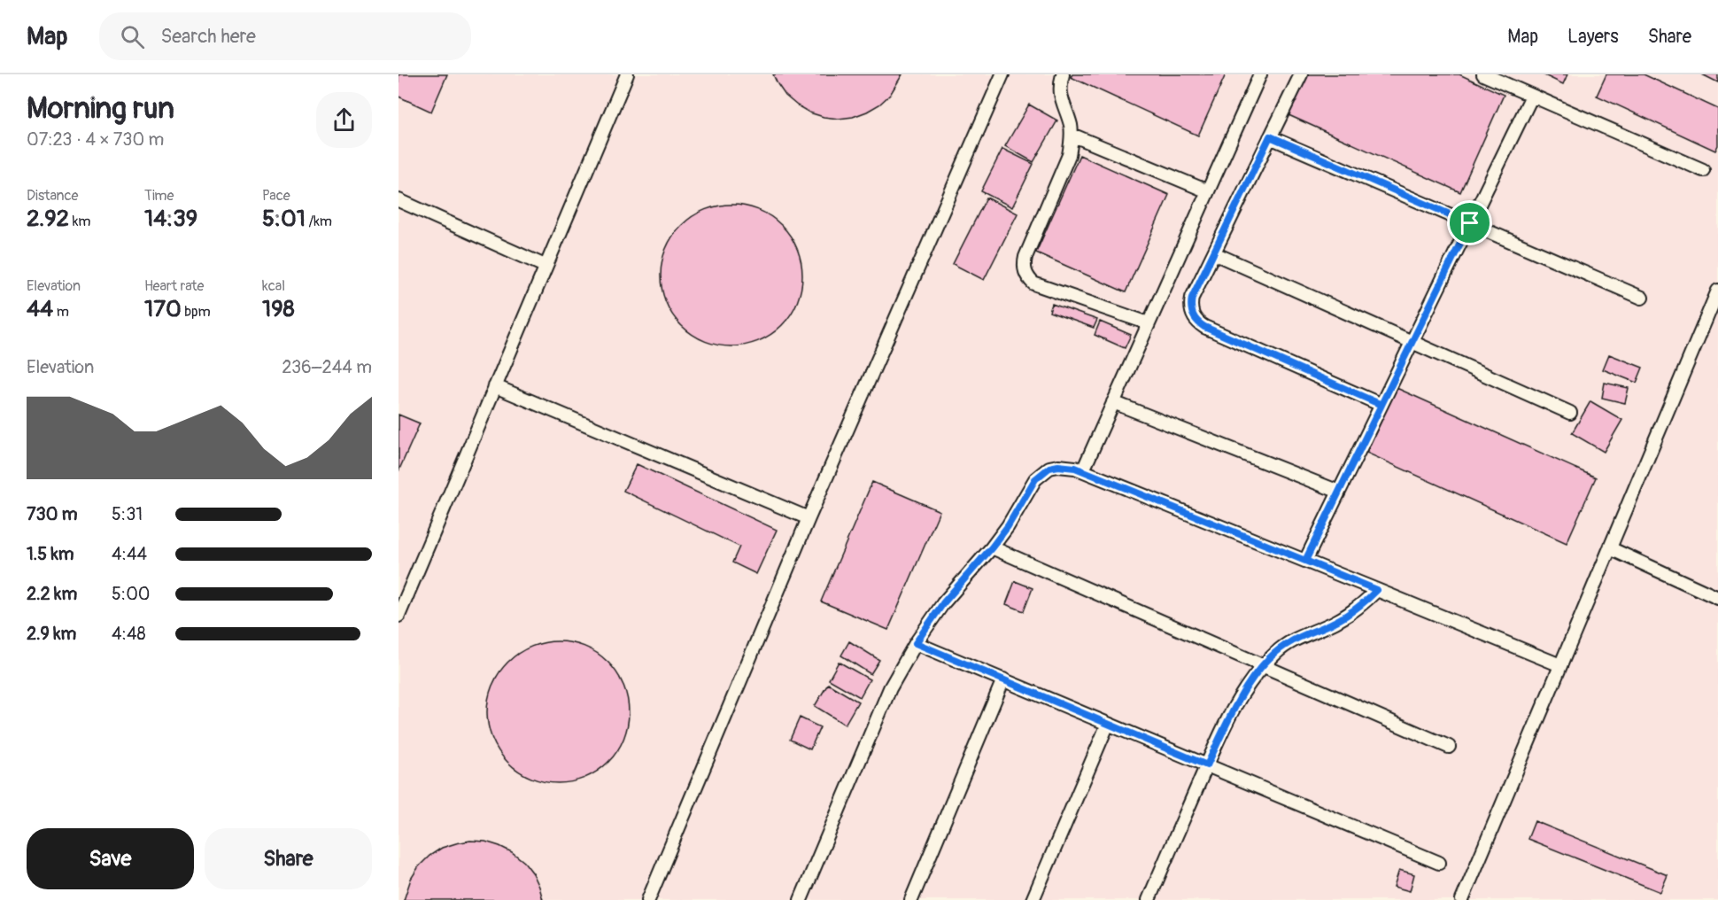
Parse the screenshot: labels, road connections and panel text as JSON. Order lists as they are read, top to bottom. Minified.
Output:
{"page":{"header":"Map","search":"Search here","nav":["Map","Layers","Share"],"heading":["Morning run","07:23 · 4 × 730 m"],"stats":[["Distance","2.92 km"],["Time","14:39"],["Pace","5:01 /km"],["Elevation","44 m"],["Heart rate","170 bpm"],["kcal","198"]],"chart":["Elevation","236–244 m"],"list":[{"name":"730 m","note":"5:31"},{"name":"1.5 km","note":"4:44"},{"name":"2.2 km","note":"5:00"},{"name":"2.9 km","note":"4:48"}],"buttons":["Save","Share"]}}
